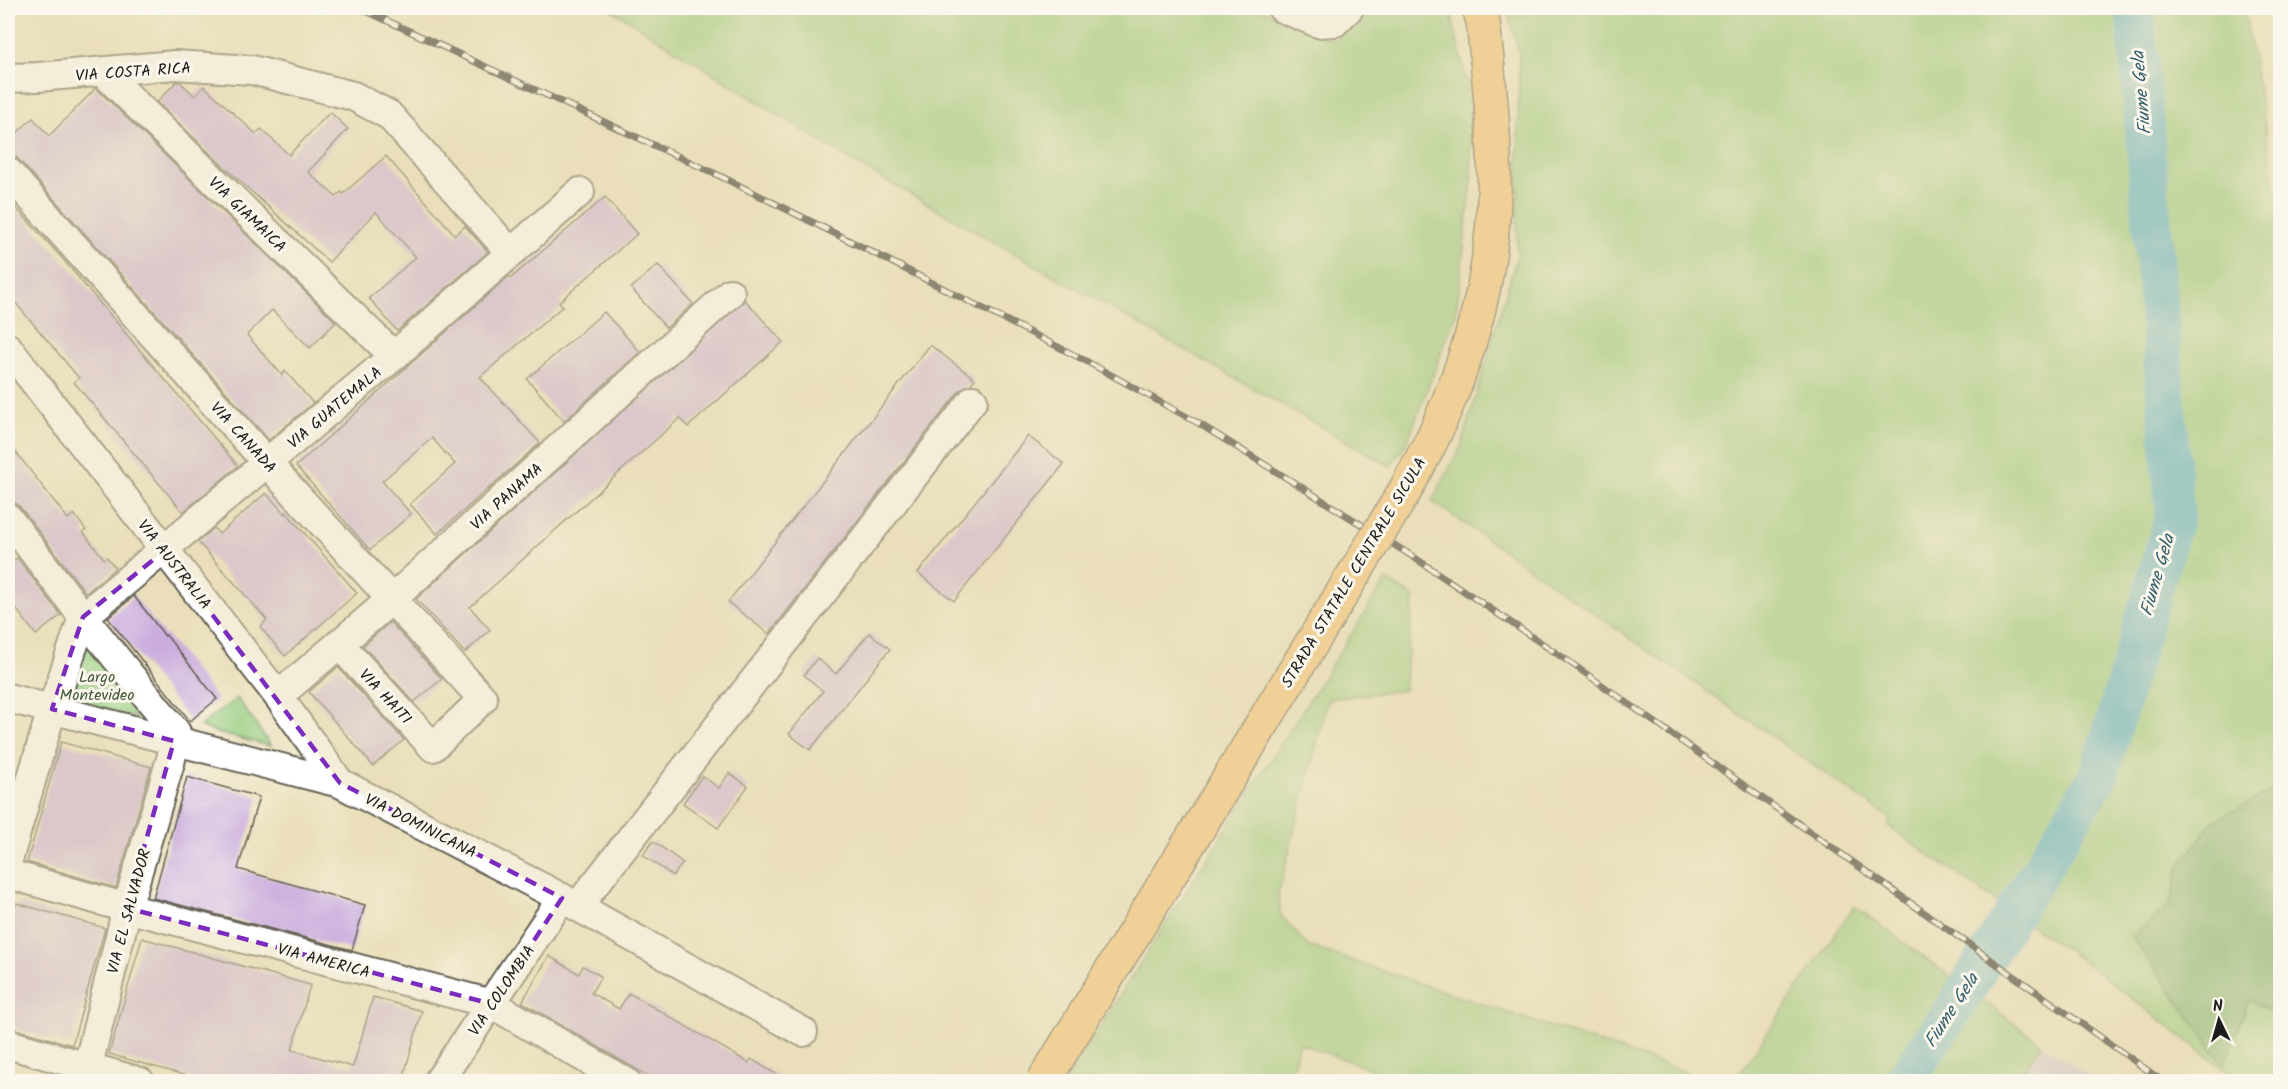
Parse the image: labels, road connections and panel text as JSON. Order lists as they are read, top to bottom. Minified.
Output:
{"streets":{"main road":["STRADA STATALE CENTRALE SICULA"],"street":["VIA COSTA RICA","VIA GIAMAICA","VIA GUATEMALA","VIA CANADA","VIA PANAMA","VIA AUSTRALIA","VIA HAITI","VIA DOMINICANA","VIA EL SALVADOR","VIA AMERICA","VIA COLOMBIA"]},"crossings":[["VIA COSTA RICA","VIA GIAMAICA"],["VIA COSTA RICA","VIA GUATEMALA"],["VIA GIAMAICA","VIA GUATEMALA"],["VIA GUATEMALA","VIA CANADA"],["VIA GUATEMALA","VIA AUSTRALIA"],["VIA CANADA","VIA PANAMA"],["VIA CANADA","VIA HAITI"],["VIA PANAMA","VIA AUSTRALIA"],["VIA PANAMA","VIA HAITI"],["VIA AUSTRALIA","VIA DOMINICANA"],["VIA DOMINICANA","VIA EL SALVADOR"],["VIA DOMINICANA","VIA COLOMBIA"],["VIA EL SALVADOR","VIA AMERICA"],["VIA AMERICA","VIA COLOMBIA"]],"water":["Fiume Gela"],"parks":["Largo Montevideo"],"north":"top"}
